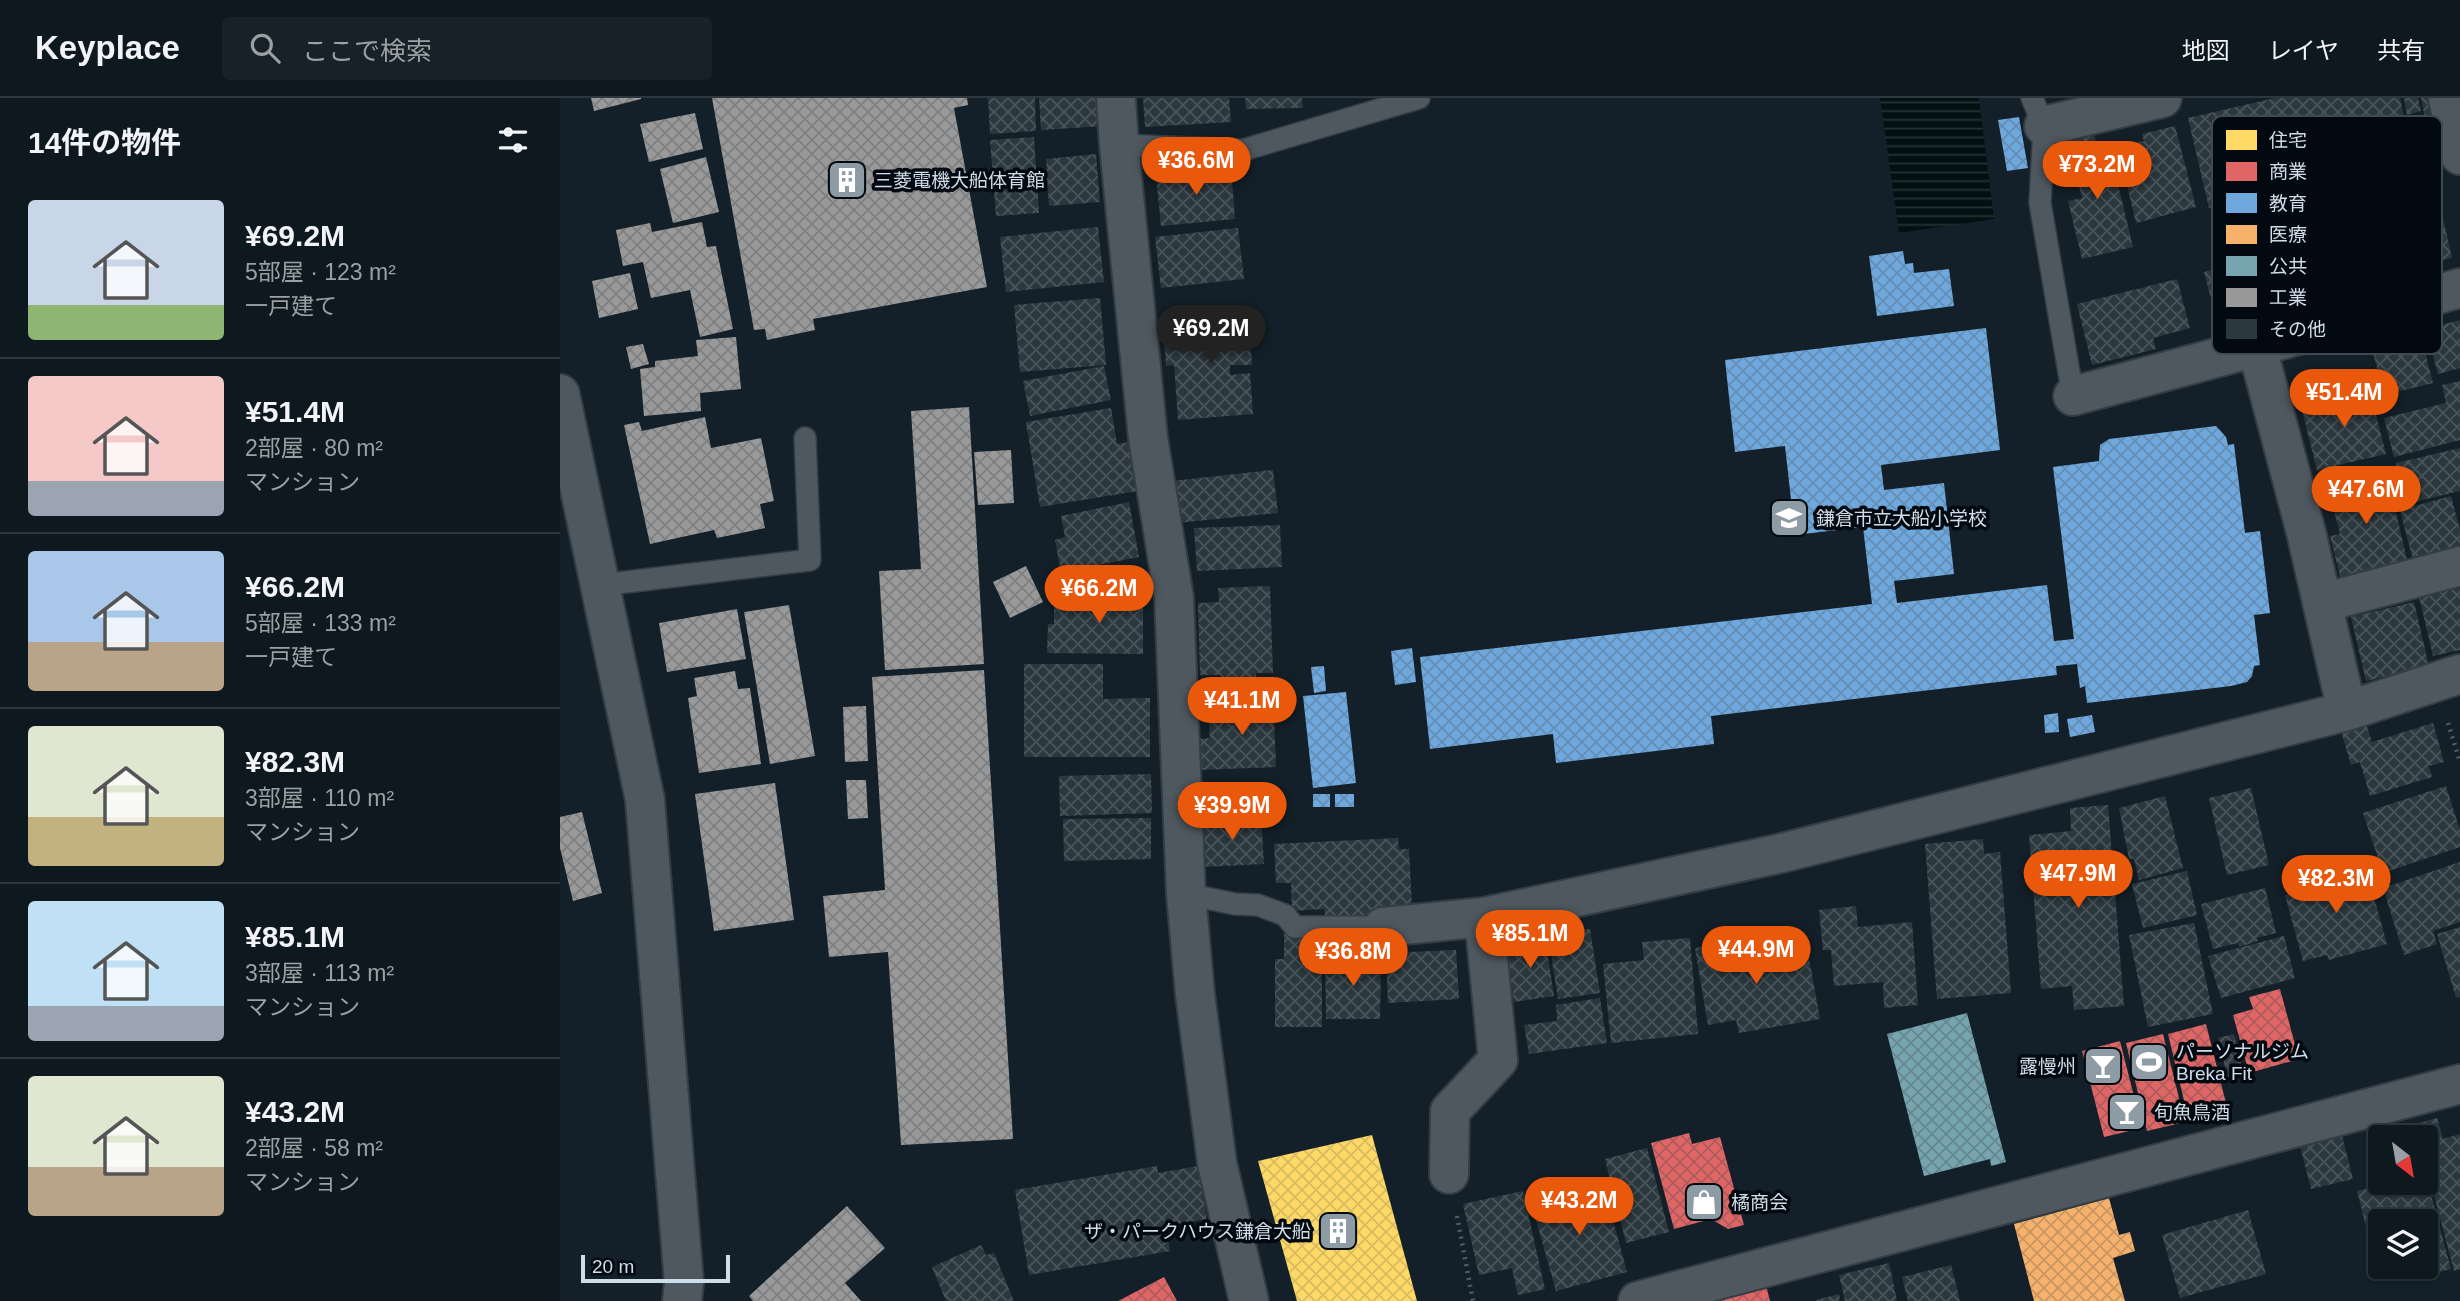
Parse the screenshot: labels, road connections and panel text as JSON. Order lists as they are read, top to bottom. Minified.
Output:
{"places":{"building":["三菱電機大船体育館","ザ・パークハウス鎌倉大船"],"school or university":["鎌倉市立大船小学校"],"sports":["パーソナルジム Breka Fit"],"bar":["露慢州","旬魚鳥酒"],"shop":["橘商会"]},"legend":["住宅","商業","教育","医療","公共","工業","その他"],"scale_bar":"20 m","north":"bottom right","page":{"header":"Keyplace","search":"ここで検索","nav":["地図","レイヤ","共有"],"heading":"14件の物件","price":["¥36.6M","¥73.2M","¥69.2M","¥51.4M","¥47.6M","¥66.2M","¥41.1M","¥39.9M","¥47.9M","¥82.3M","¥85.1M","¥44.9M","¥36.8M","¥43.2M"],"list":[{"name":"¥69.2M","note":"5部屋 · 123 m² · 一戸建て"},{"name":"¥51.4M","note":"2部屋 · 80 m² · マンション"},{"name":"¥66.2M","note":"5部屋 · 133 m² · 一戸建て"},{"name":"¥82.3M","note":"3部屋 · 110 m² · マンション"},{"name":"¥85.1M","note":"3部屋 · 113 m² · マンション"},{"name":"¥43.2M","note":"2部屋 · 58 m² · マンション"}],"scale":"20 m"}}
